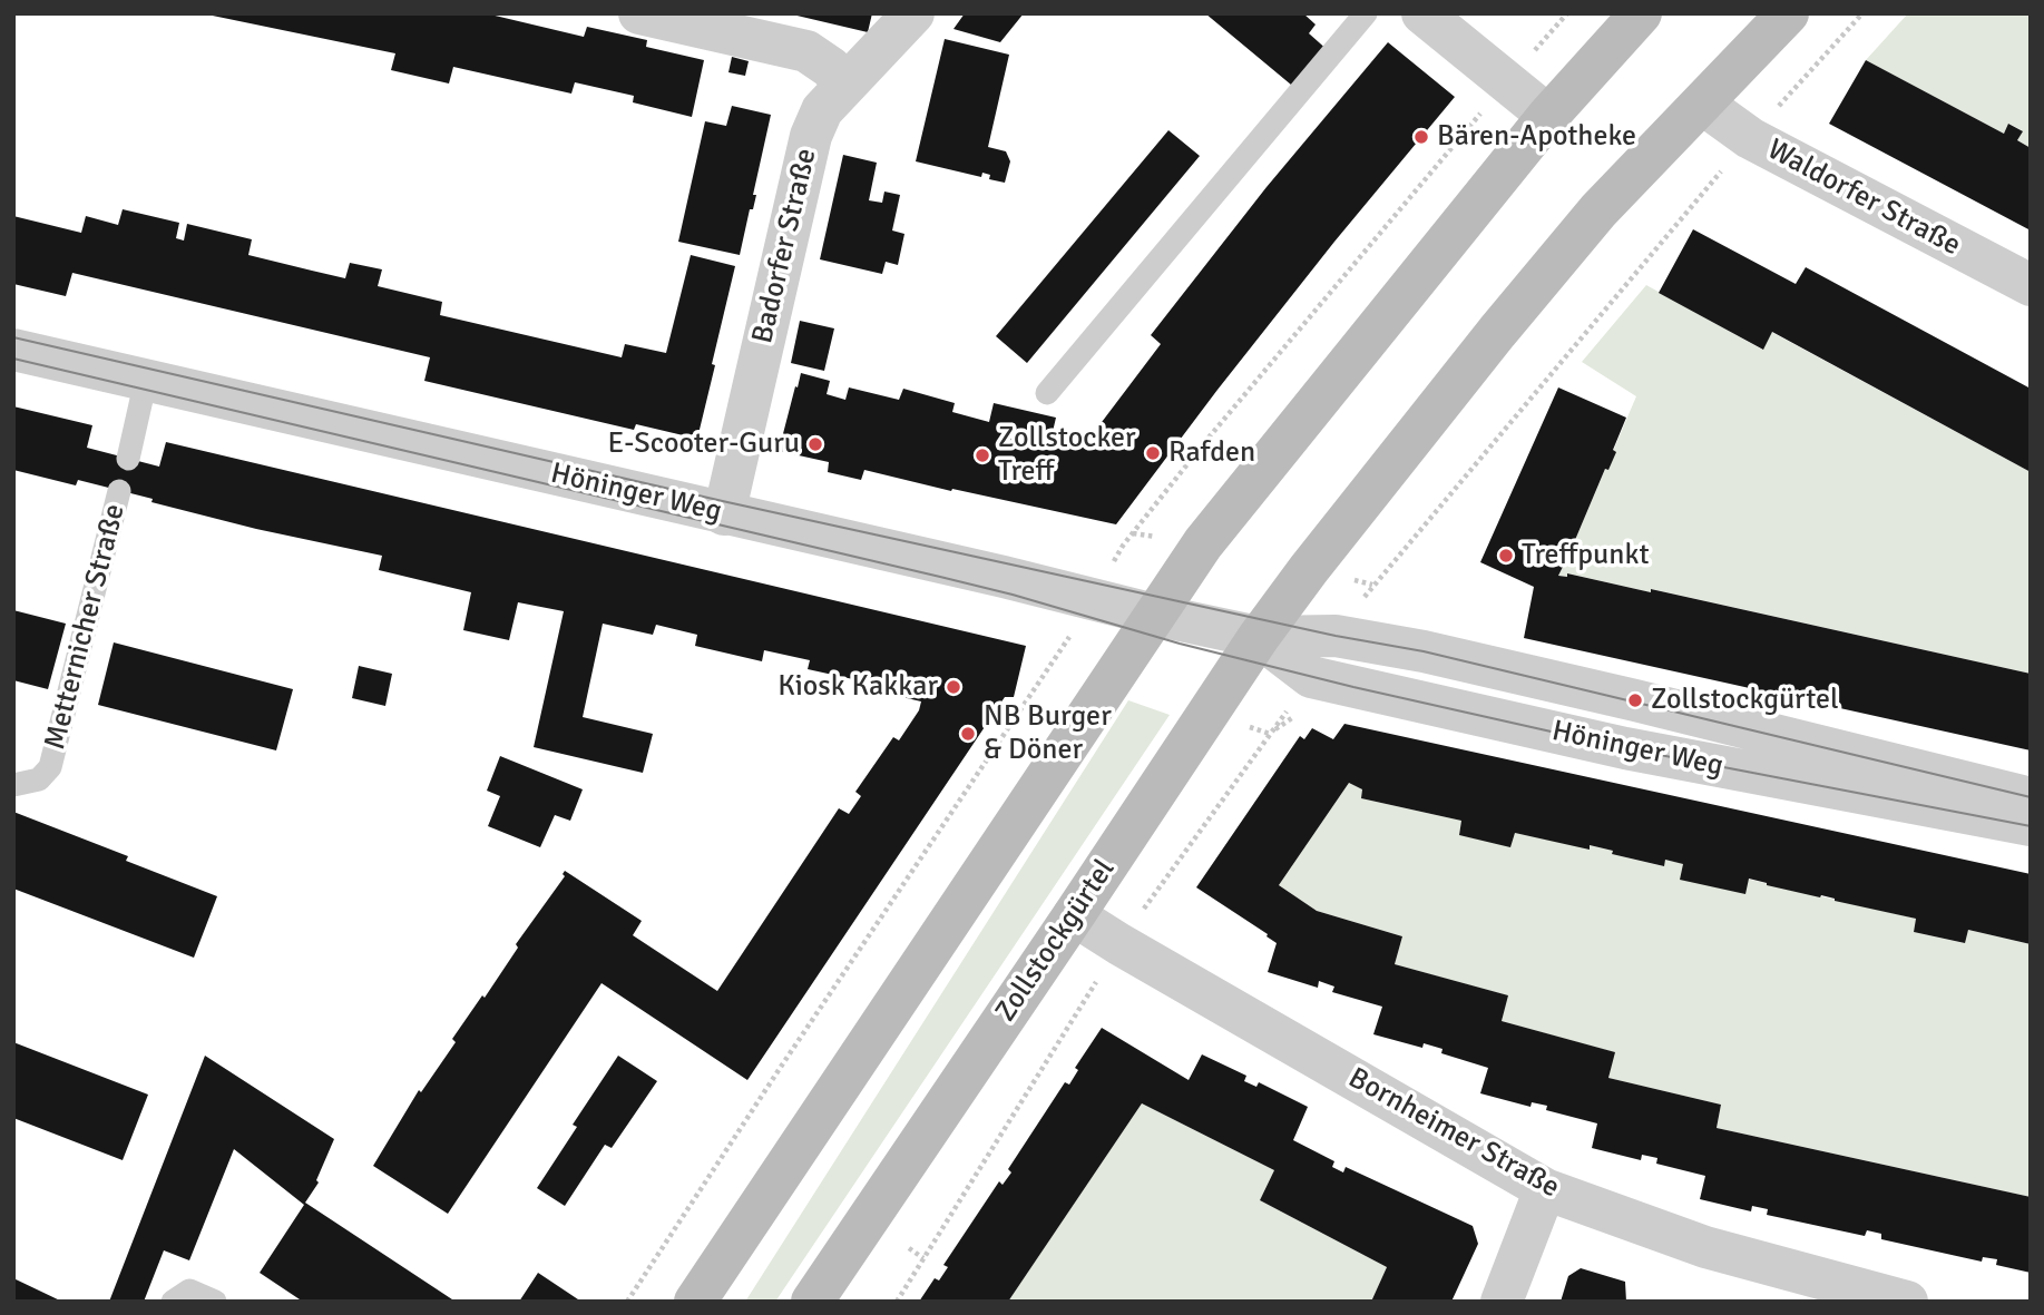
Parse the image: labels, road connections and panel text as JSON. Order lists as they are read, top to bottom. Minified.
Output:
{"streets":{"main road":["Zollstockgürtel"],"street":["Waldorfer Straße","Badorfer Straße","Höninger Weg","Bornheimer Straße"],"lane":["Metternicher Straße"]},"crossings":[["Waldorfer Straße","Zollstockgürtel"],["Badorfer Straße","Höninger Weg"],["Höninger Weg","Zollstockgürtel"],["Zollstockgürtel","Bornheimer Straße"]],"places":["Bären-Apotheke","E-Scooter-Guru","Rafden","Zollstocker Treff","Treffpunkt","Kiosk Kakkar","Zollstockgürtel","NB Burger & Döner"]}
